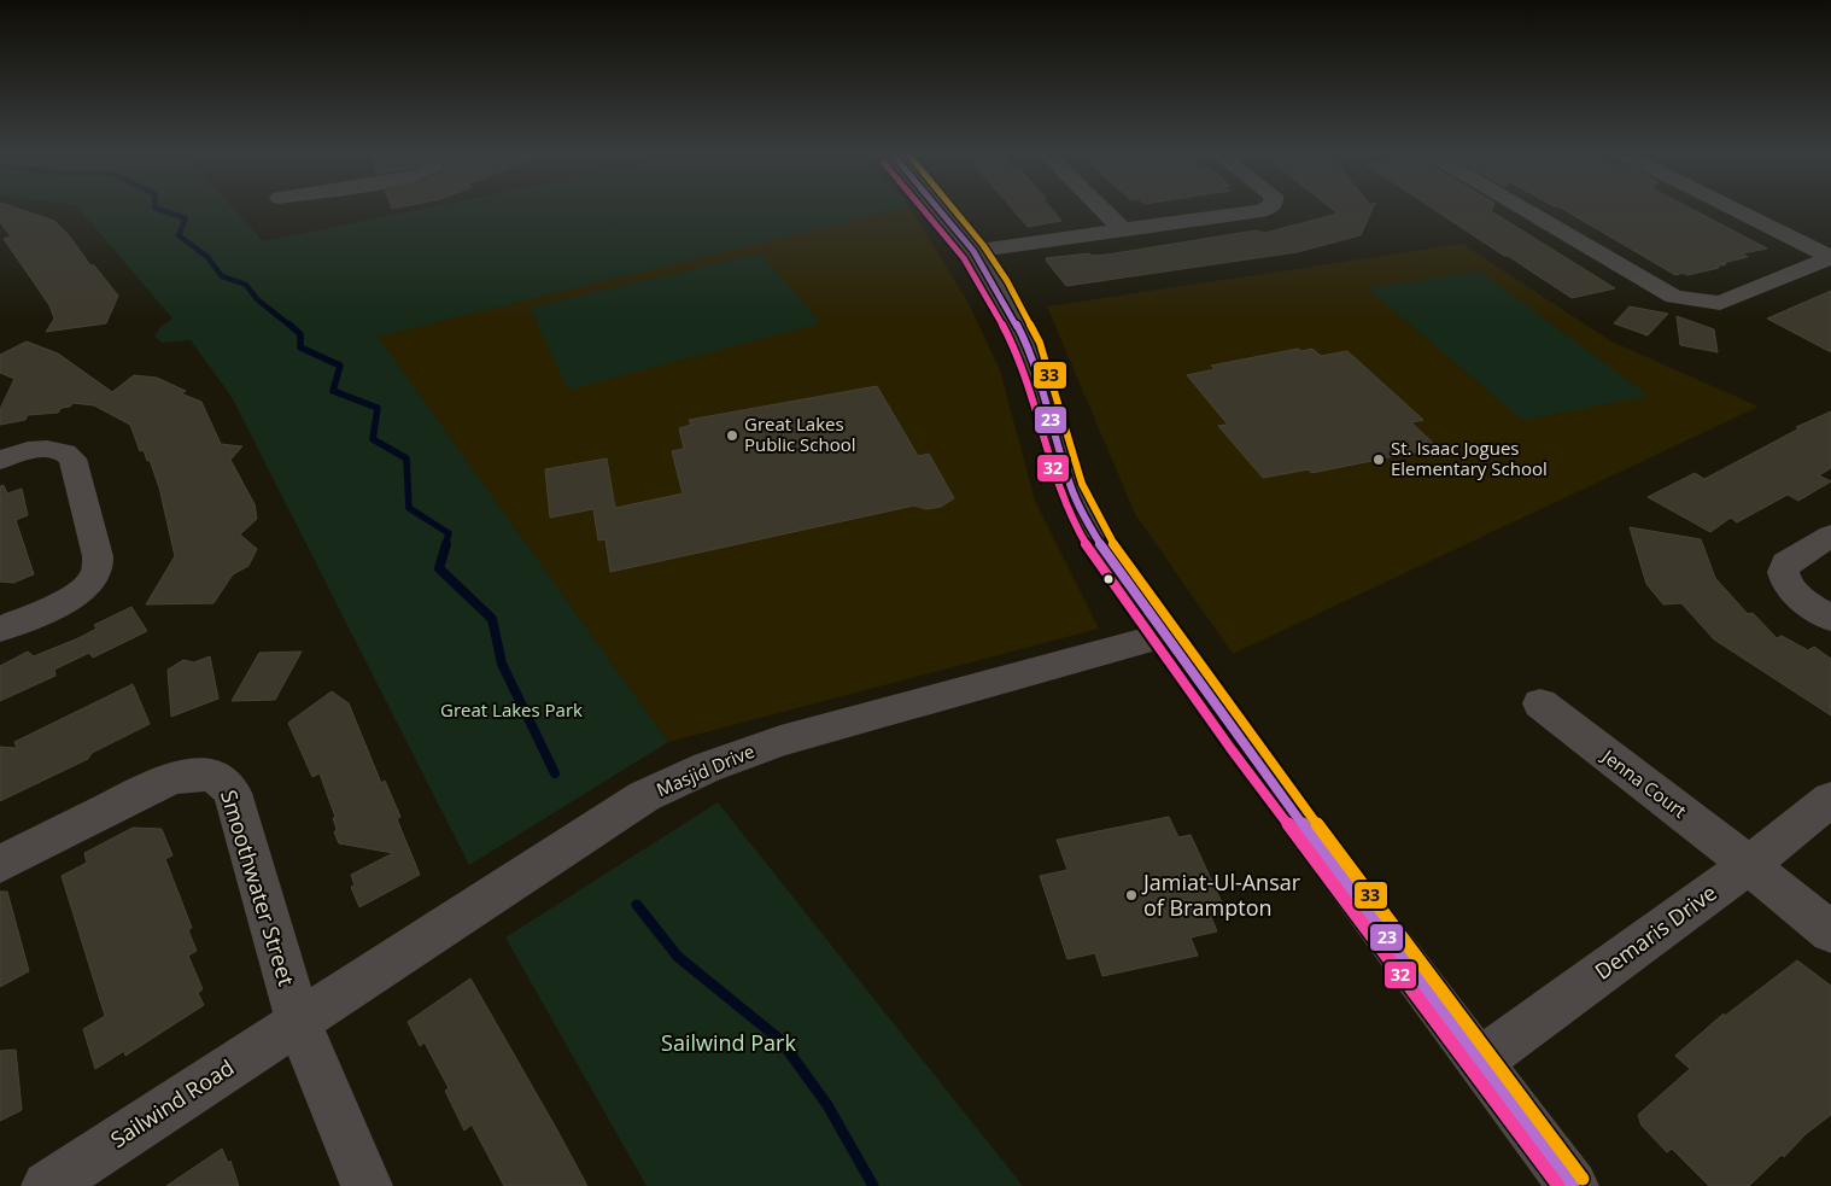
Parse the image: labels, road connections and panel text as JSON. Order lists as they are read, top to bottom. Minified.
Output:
{"streets":{"street":["Masjid Drive","Jenna Court","Smoothwater Street","Demaris Drive","Sailwind Road"]},"crossings":[["Masjid Drive","Smoothwater Street"],["Masjid Drive","Sailwind Road"],["Jenna Court","Demaris Drive"],["Smoothwater Street","Sailwind Road"]],"parks":["Great Lakes Park","Sailwind Park"],"places":["Great Lakes Public School","St. Isaac Jogues Elementary School","Jamiat-Ul-Ansar of Brampton"],"lines":["transit line 23","transit line 32","transit line 33"]}
